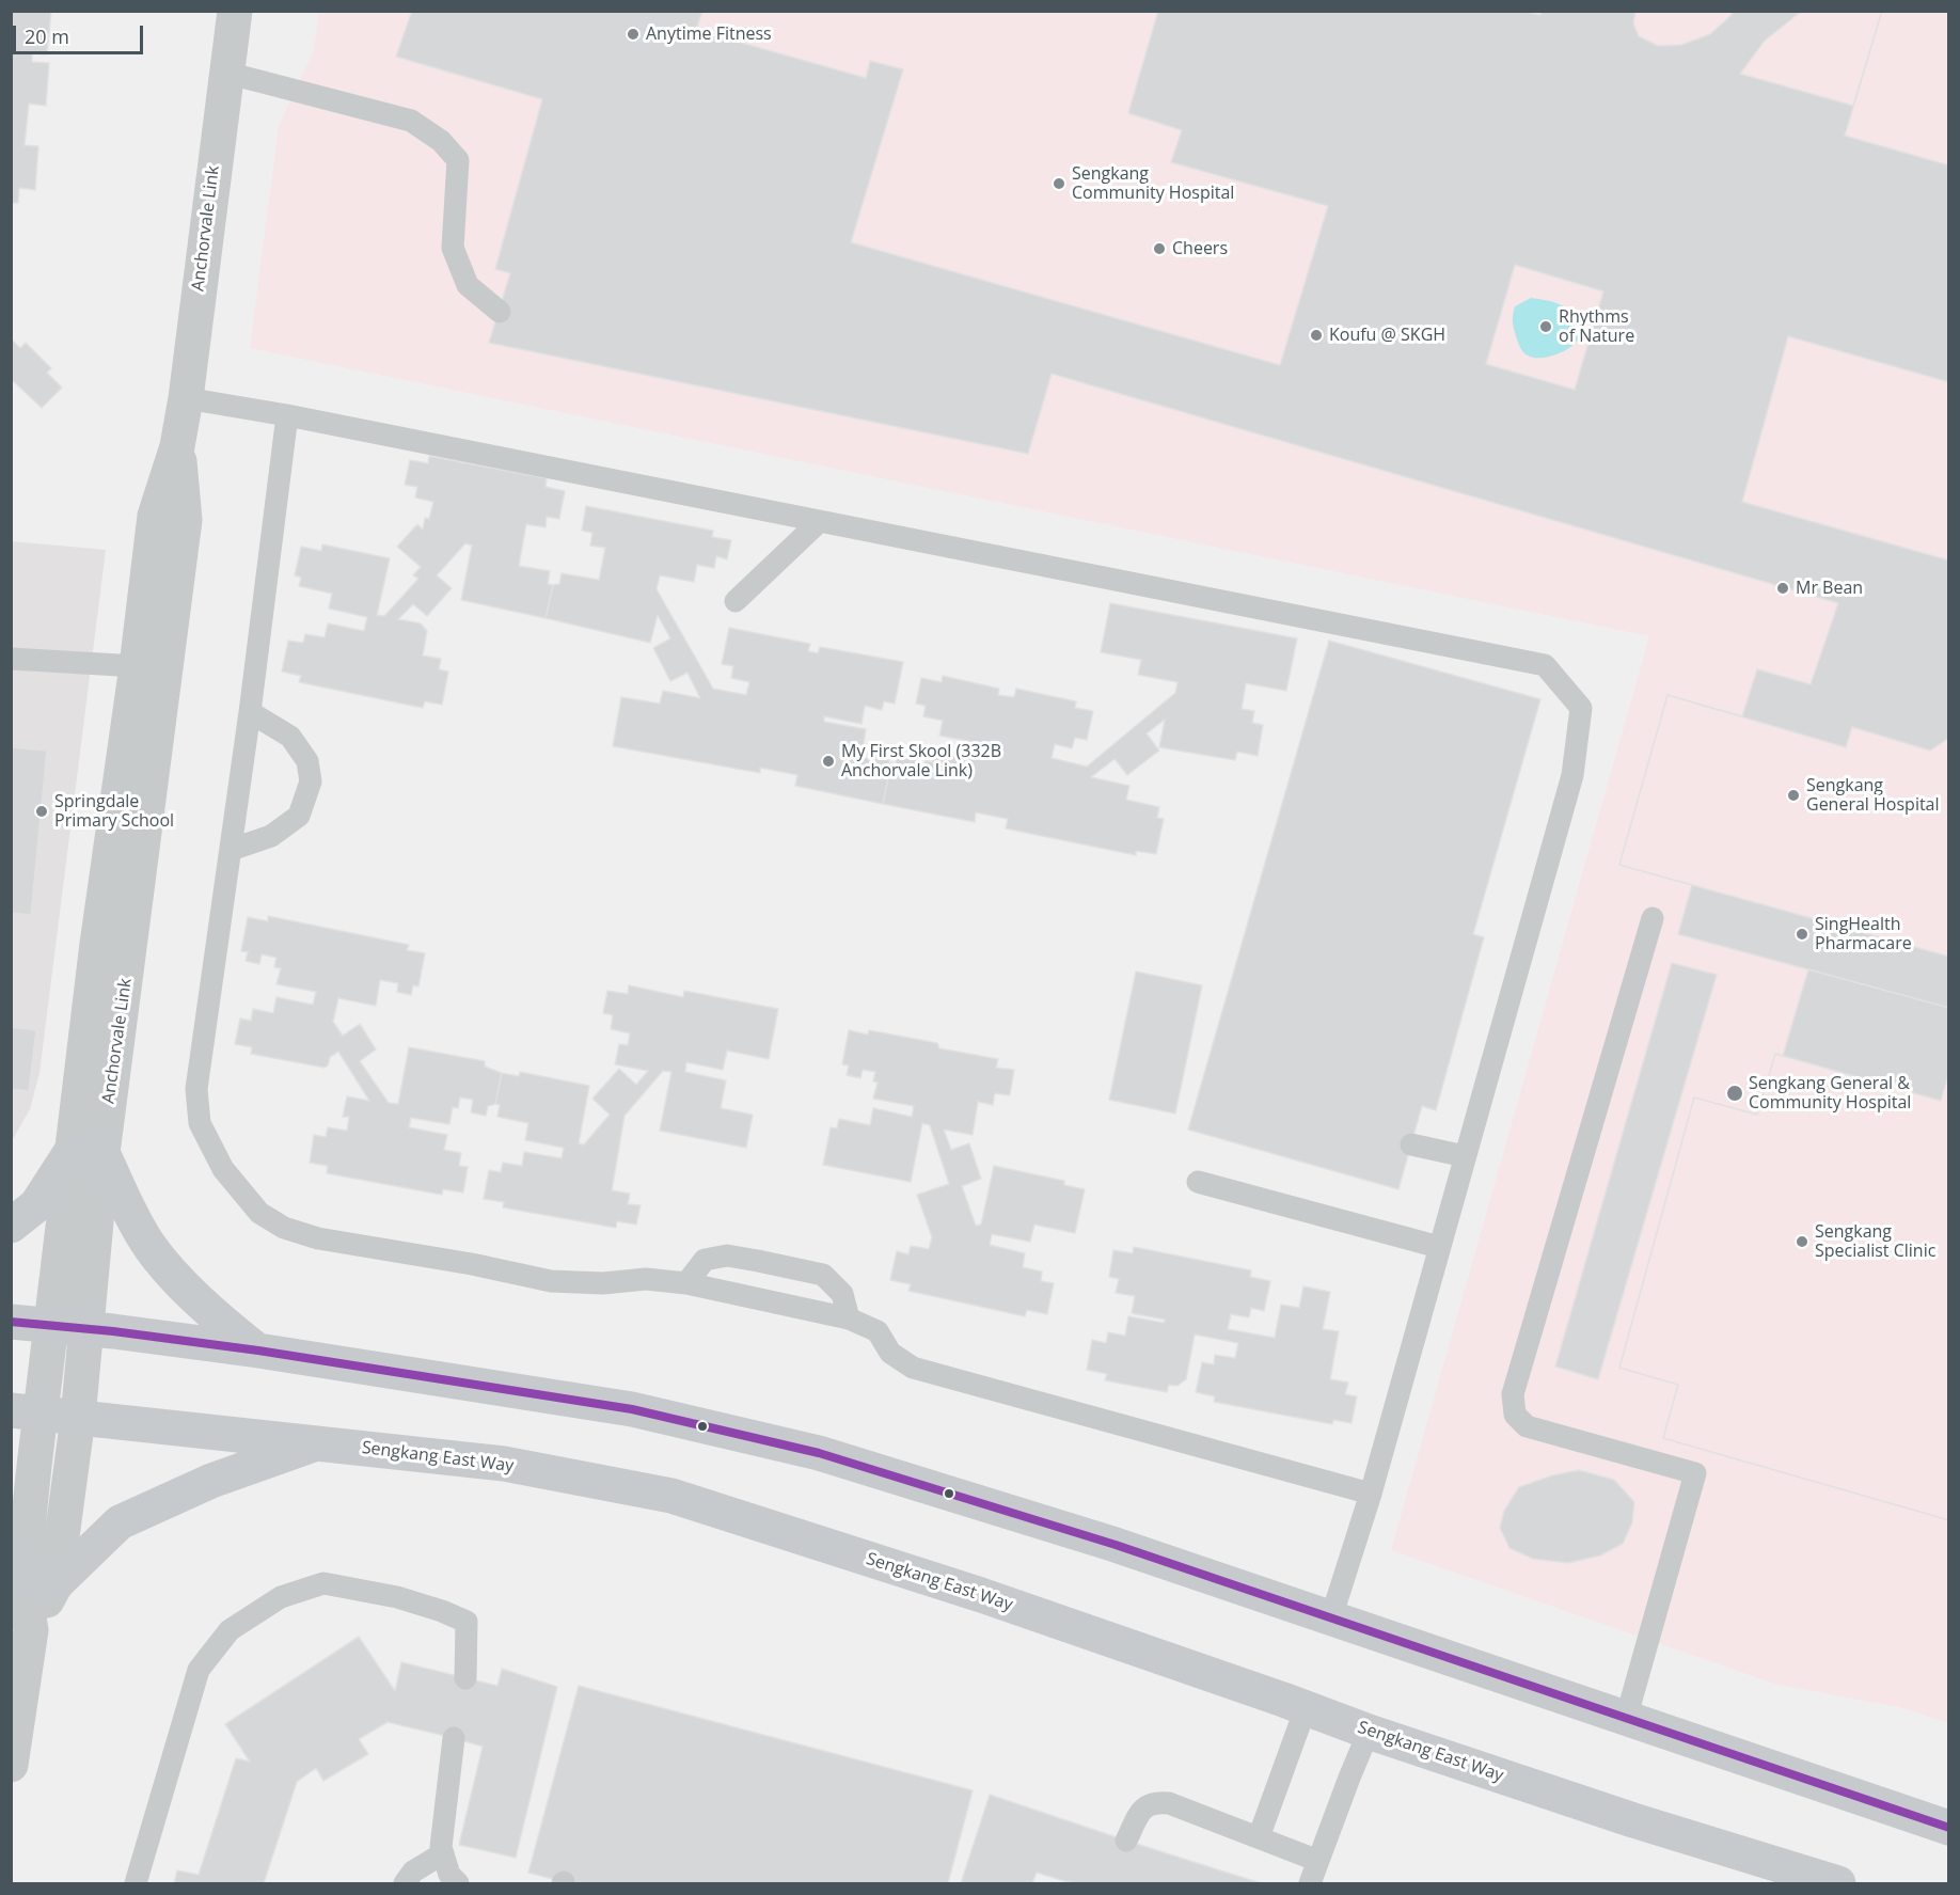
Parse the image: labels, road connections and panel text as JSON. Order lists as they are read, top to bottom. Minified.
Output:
{"streets":{"main road":["Sengkang East Way"],"street":["Anchorvale Link"]},"crossings":[["Anchorvale Link","Sengkang East Way"]],"places":["Anytime Fitness","Sengkang Community Hospital","Cheers","Rhythms of Nature","Koufu @ SKGH","Mr Bean","My First Skool (332B Anchorvale Link)","Sengkang General Hospital","Springdale Primary School","SingHealth Pharmacare","Sengkang General & Community Hospital","Sengkang Specialist Clinic"],"scale_bar":"20 m"}
